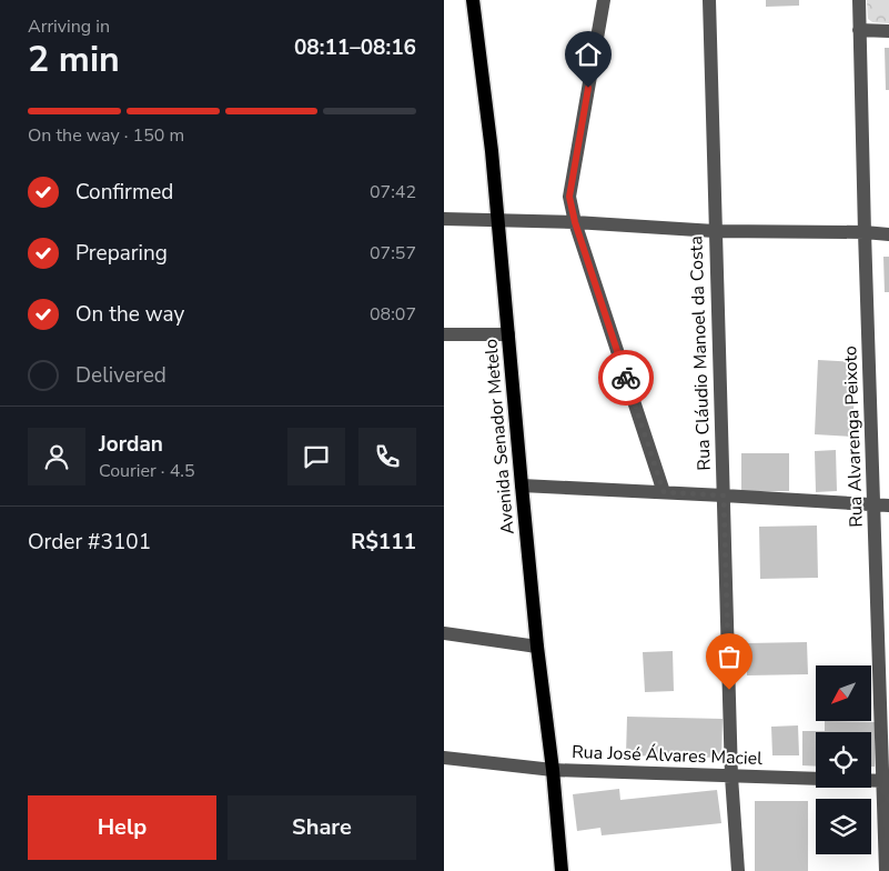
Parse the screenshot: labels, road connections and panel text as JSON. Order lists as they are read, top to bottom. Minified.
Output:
{"streets":{"main road":["Avenida Senador Metelo"],"street":["Rua Cláudio Manoel da Costa","Rua Alvarenga Peixoto","Rua José Álvares Maciel"]},"crossings":[["Rua Cláudio Manoel da Costa","Rua José Álvares Maciel"],["Avenida Senador Metelo","Rua José Álvares Maciel"],["Rua Alvarenga Peixoto","Rua José Álvares Maciel"]],"north":"bottom left","page":{"heading":["2 min","Arriving in","08:11–08:16"],"panel":["Jordan","Courier · 4.5","Order #3101","R$111"],"bar":"On the way · 150 m","list":[["Confirmed","07:42"],["Preparing","07:57"],["On the way","08:07"],"Delivered"],"buttons":["Help","Share"]}}
